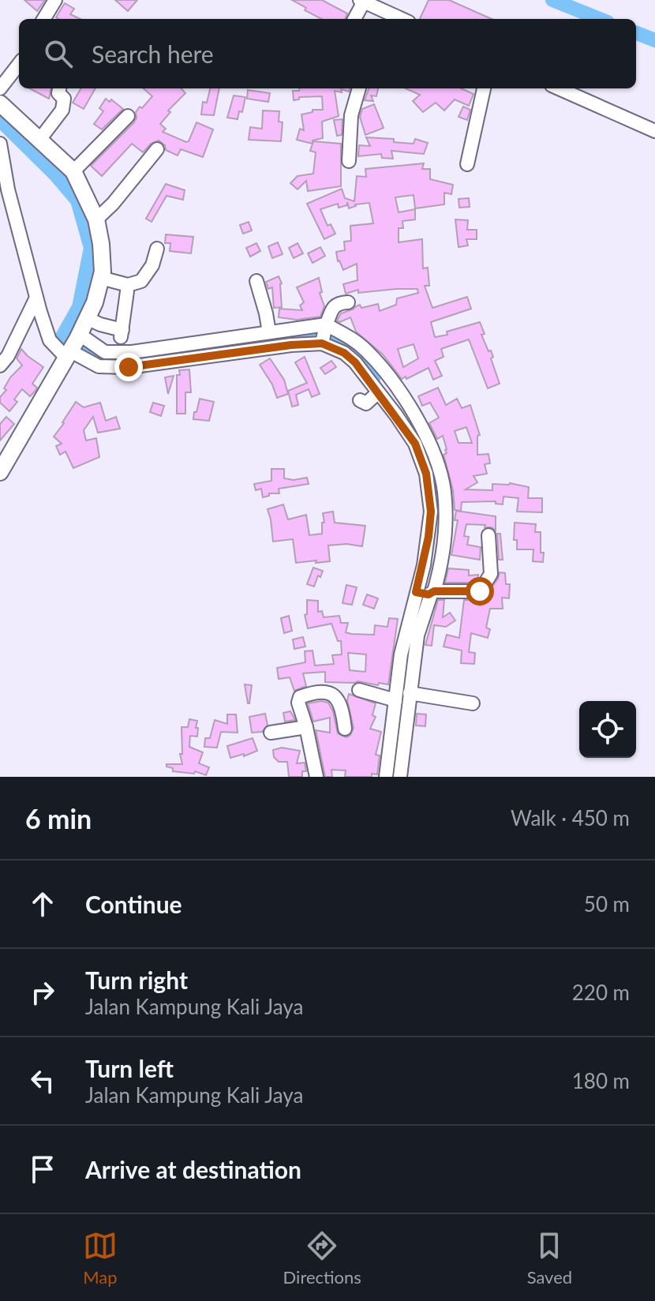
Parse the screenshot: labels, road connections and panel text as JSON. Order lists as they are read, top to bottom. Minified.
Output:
{"page":{"search":"Search here","heading":["6 min","Walk · 450 m"],"list":[["Continue","50 m"],["Turn right","Jalan Kampung Kali Jaya","220 m"],["Turn left","Jalan Kampung Kali Jaya","180 m"],"Arrive at destination"],"nav":["Map","Directions","Saved"]}}
